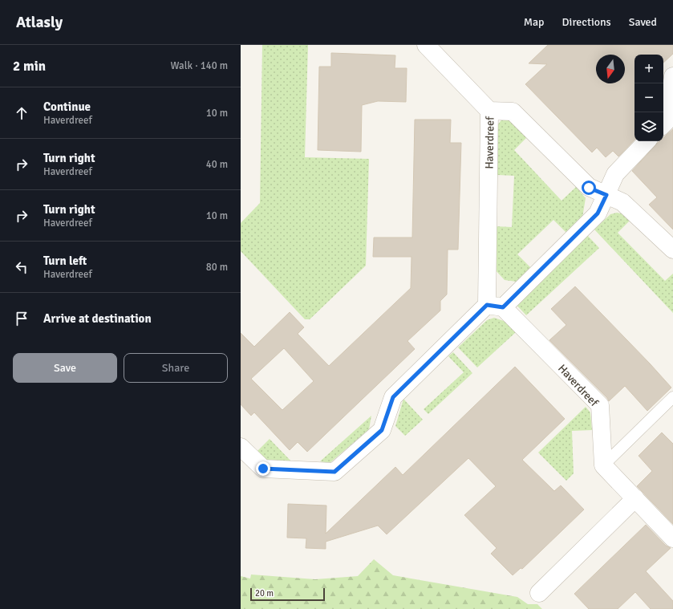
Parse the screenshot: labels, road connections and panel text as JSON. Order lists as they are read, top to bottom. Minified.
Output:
{"streets":{"street":["Haverdreef"]},"scale_bar":"20 m","north":"bottom","page":{"header":"Atlasly","nav":["Map","Directions","Saved"],"heading":["2 min","Walk · 140 m"],"map_buttons":["+","−"],"list":[["Continue","Haverdreef","10 m"],["Turn right","Haverdreef","40 m"],["Turn right","Haverdreef","10 m"],["Turn left","Haverdreef","80 m"],"Arrive at destination"],"buttons":["Save","Share"],"scale":"20 m"}}
